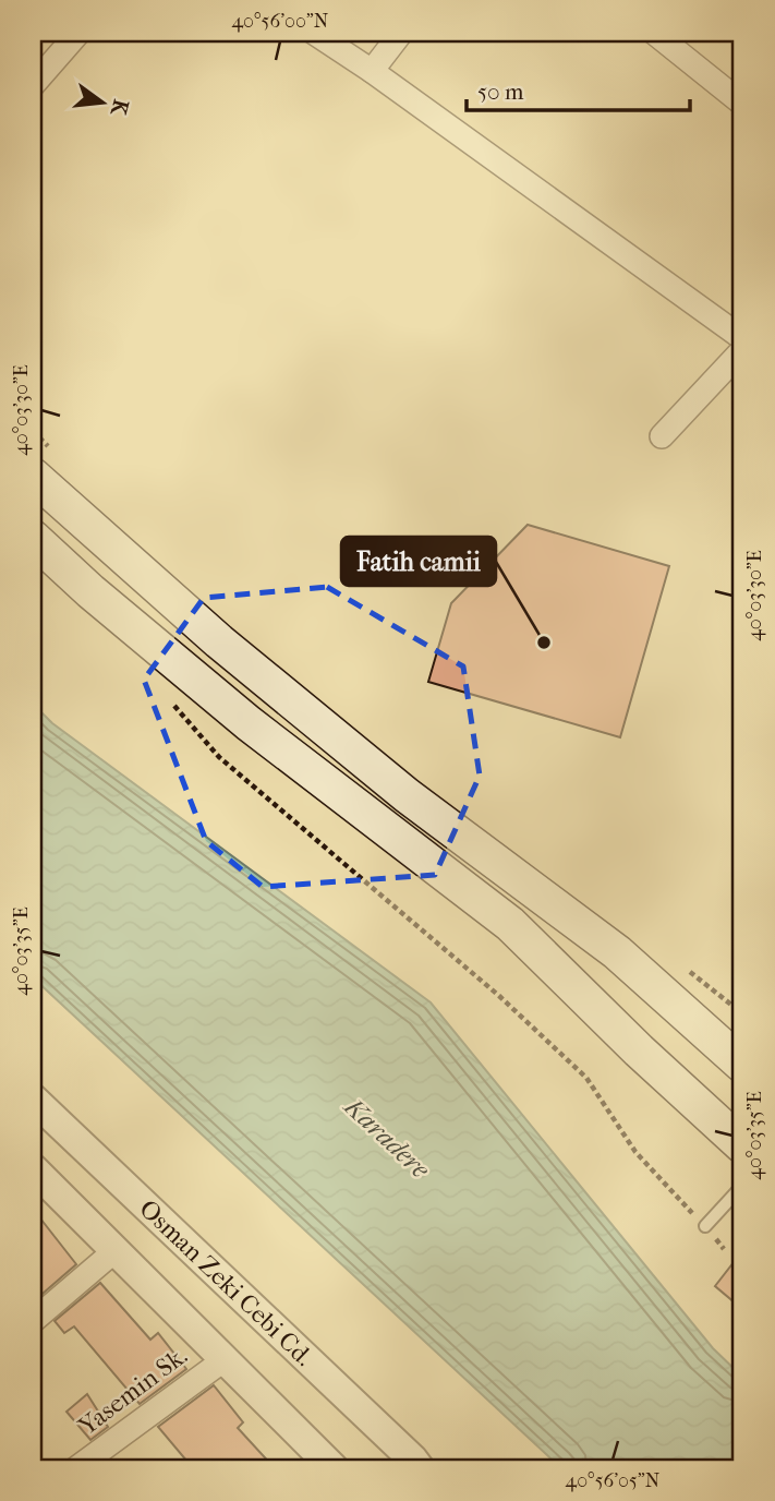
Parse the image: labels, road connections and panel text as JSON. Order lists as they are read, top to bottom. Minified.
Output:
{"streets":{"street":["Osman Zeki Cebi Cd.","Yasemin Sk."]},"water":["Karadere"],"places":["Fatih camii"],"scale_bar":"50 m","north":"right","coordinates":["40°56'00\"N","40°03'30\"E","40°03'35\"E","40°56'05\"N"]}
